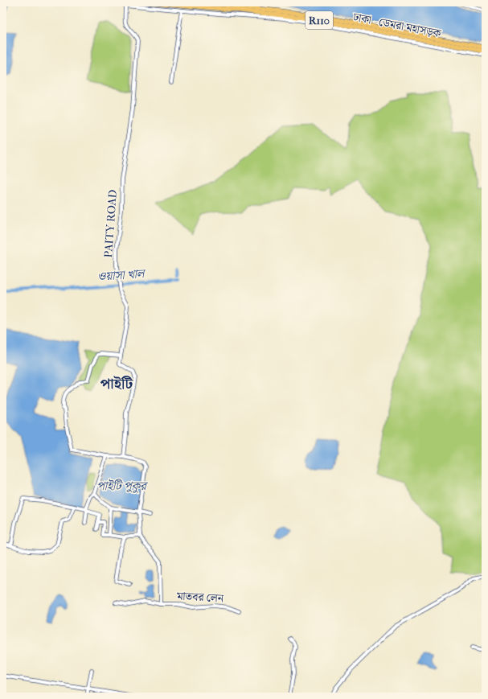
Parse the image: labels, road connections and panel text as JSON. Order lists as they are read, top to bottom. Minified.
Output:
{"streets":{"main road":["R110","ঢাকা - ডেমরা মহাসড়ক"],"street":["PAITY ROAD","মাতবর লেন"]},"districts":["পাইটি"],"water":["ওয়াসা খাল","পাইটি পুকুর"]}
